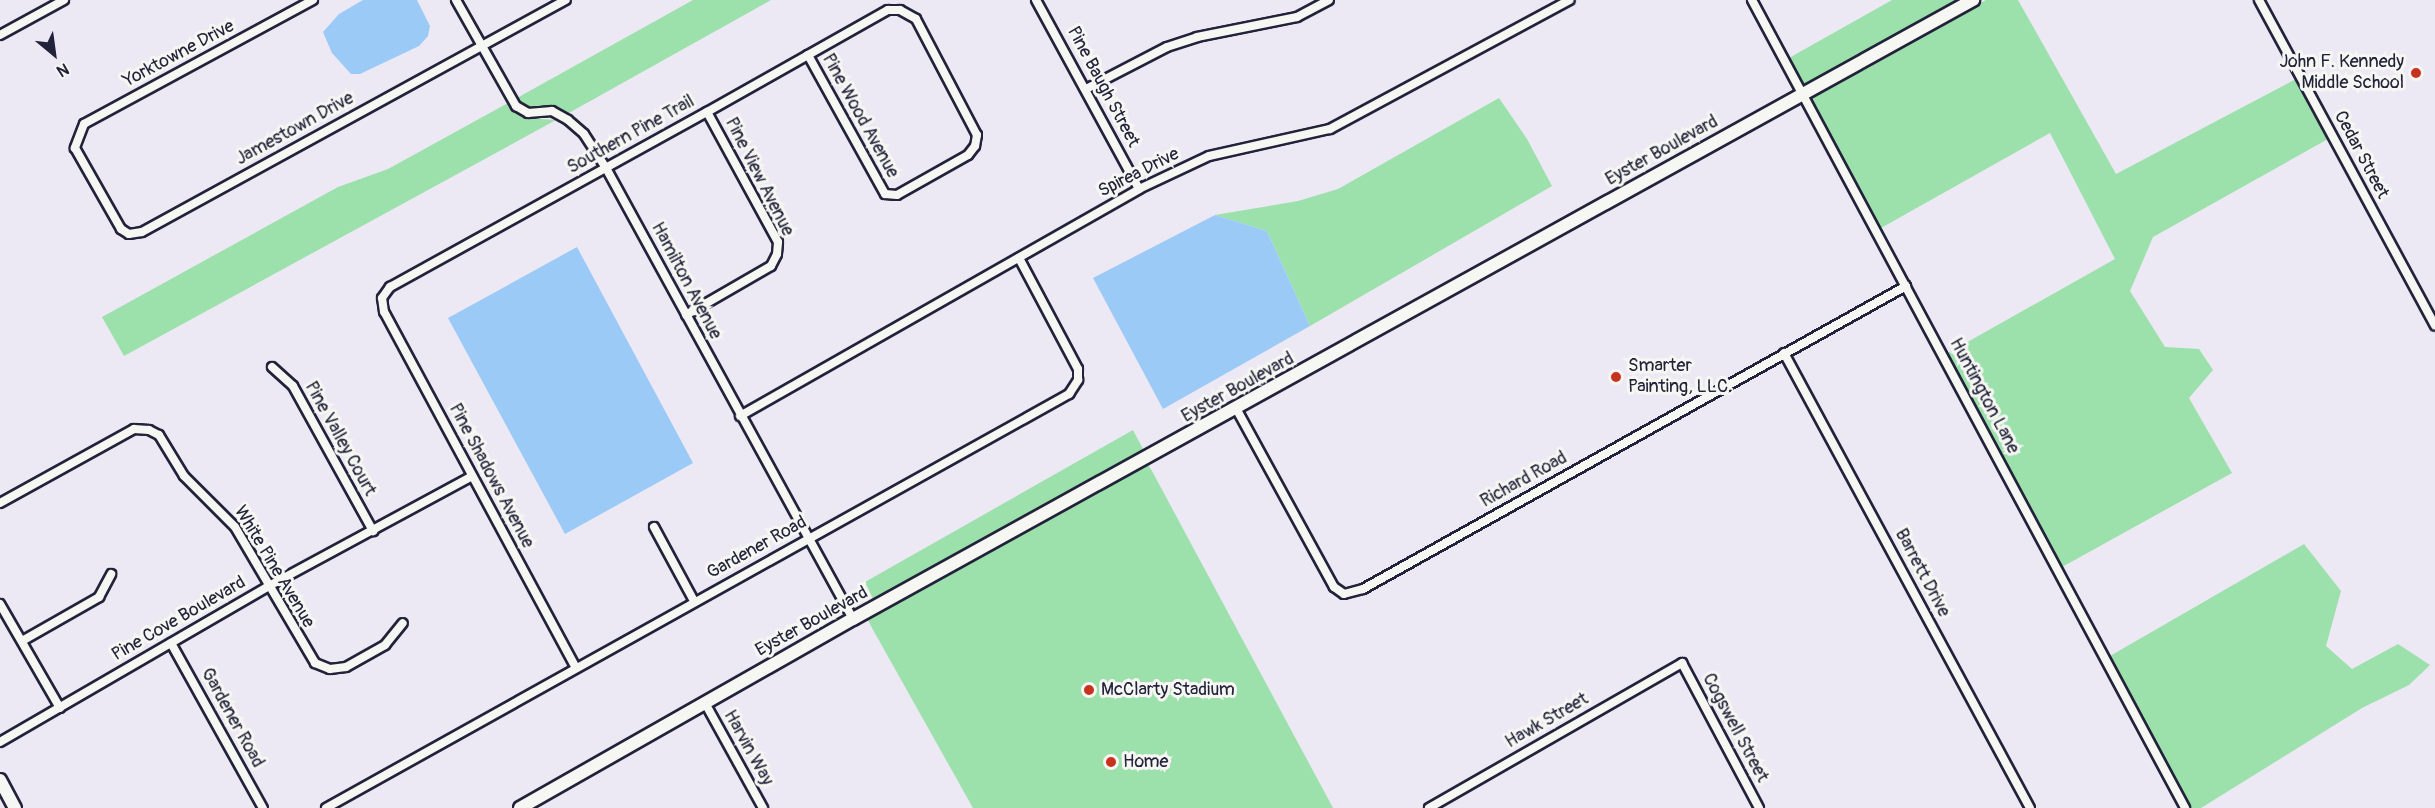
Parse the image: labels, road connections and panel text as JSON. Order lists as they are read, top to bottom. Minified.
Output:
{"streets":{"street":["Yorktowne Drive","Pine Baugh Street","Pine Wood Avenue","Jamestown Drive","Southern Pine Trail","Eyster Boulevard","Cedar Street","Spirea Drive","Pine View Avenue","Hamilton Avenue","Huntington Lane","Pine Valley Court","Pine Shadows Avenue","Richard Road","Gardener Road","White Pine Avenue","Barrett Drive","Pine Cove Boulevard","Hawk Street","Cogswell Street","Harvin Way"]},"crossings":[["Yorktowne Drive","Jamestown Drive"],["Pine Baugh Street","Spirea Drive"],["Pine Wood Avenue","Southern Pine Trail"],["Jamestown Drive","Hamilton Avenue"],["Southern Pine Trail","Pine View Avenue"],["Southern Pine Trail","Hamilton Avenue"],["Southern Pine Trail","Pine Shadows Avenue"],["Eyster Boulevard","Hamilton Avenue"],["Eyster Boulevard","Huntington Lane"],["Eyster Boulevard","Richard Road"],["Eyster Boulevard","Harvin Way"],["Spirea Drive","Hamilton Avenue"],["Spirea Drive","Gardener Road"],["Pine View Avenue","Hamilton Avenue"],["Hamilton Avenue","Gardener Road"],["Huntington Lane","Richard Road"],["Pine Valley Court","Pine Cove Boulevard"],["Pine Shadows Avenue","Gardener Road"],["Pine Shadows Avenue","Pine Cove Boulevard"],["Richard Road","Barrett Drive"],["Gardener Road","Pine Cove Boulevard"],["White Pine Avenue","Pine Cove Boulevard"],["Hawk Street","Cogswell Street"]],"places":["John F. Kennedy Middle School","Smarter Painting, LLC.","McClarty Stadium","Home"],"north":"bottom right"}
